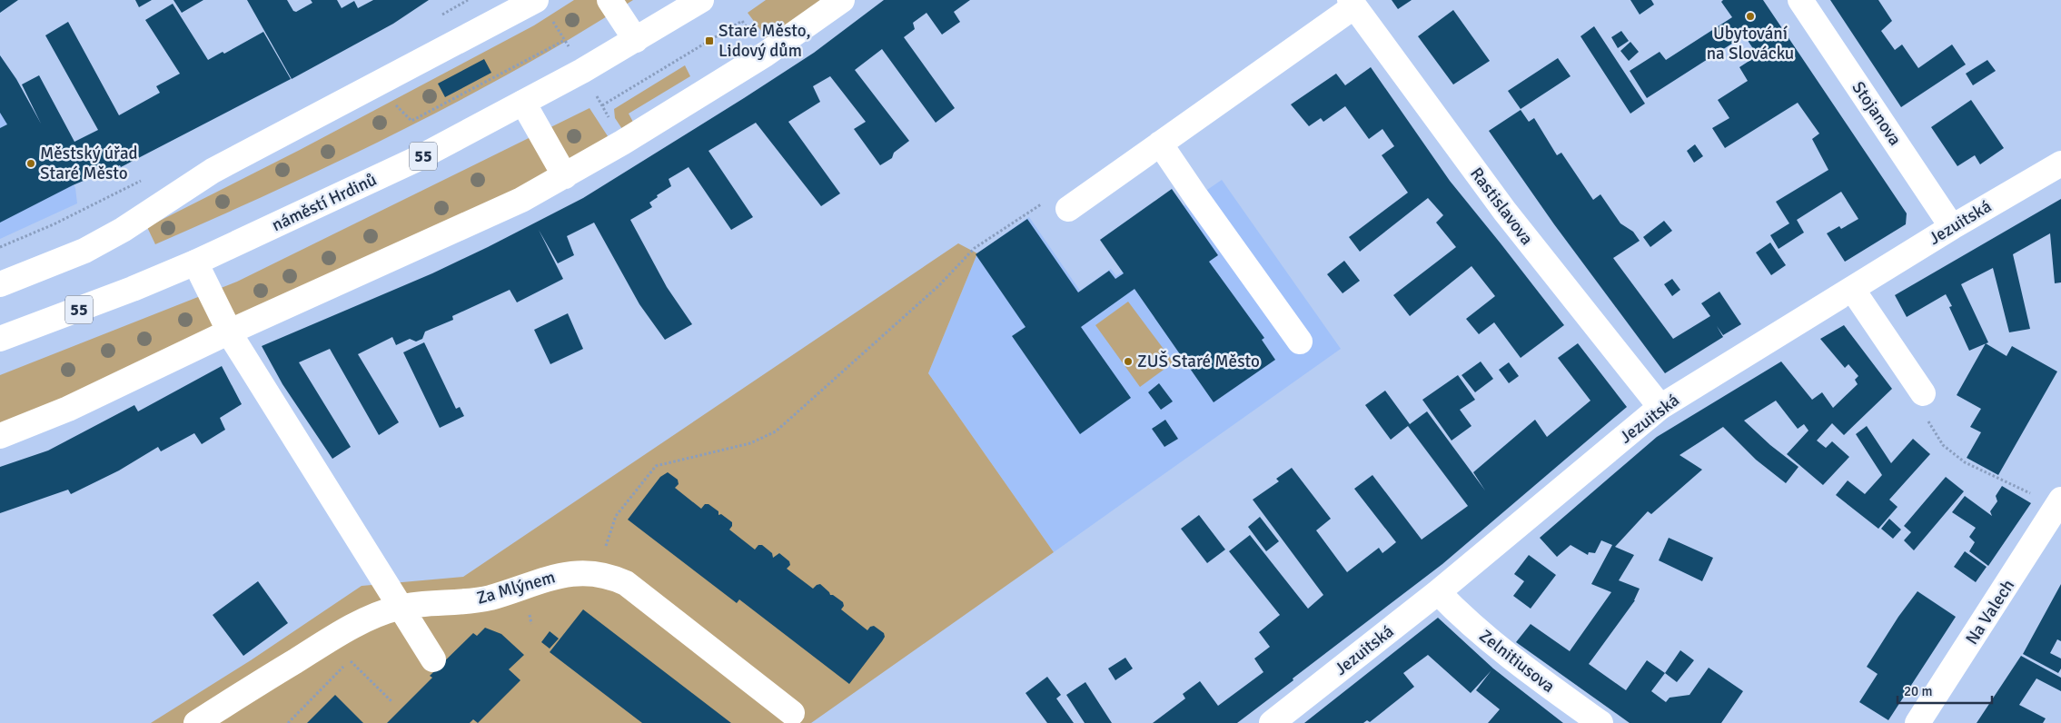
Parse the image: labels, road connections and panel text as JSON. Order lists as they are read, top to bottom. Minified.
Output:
{"streets":{"street":["Stojanova","55","náměstí Hrdinů","Rastislavova","Jezuitská","Za Mlýnem","Na Valech","Zelnitiusova"]},"crossings":[["Stojanova","Jezuitská"],["Rastislavova","Jezuitská"],["Jezuitská","Zelnitiusova"]],"places":{"other":["Ubytování na Slovácku","Městský úřad Staré Město","ZUŠ Staré Město"],"transit":["Staré Město, Lidový dům"]},"scale_bar":"20 m"}
